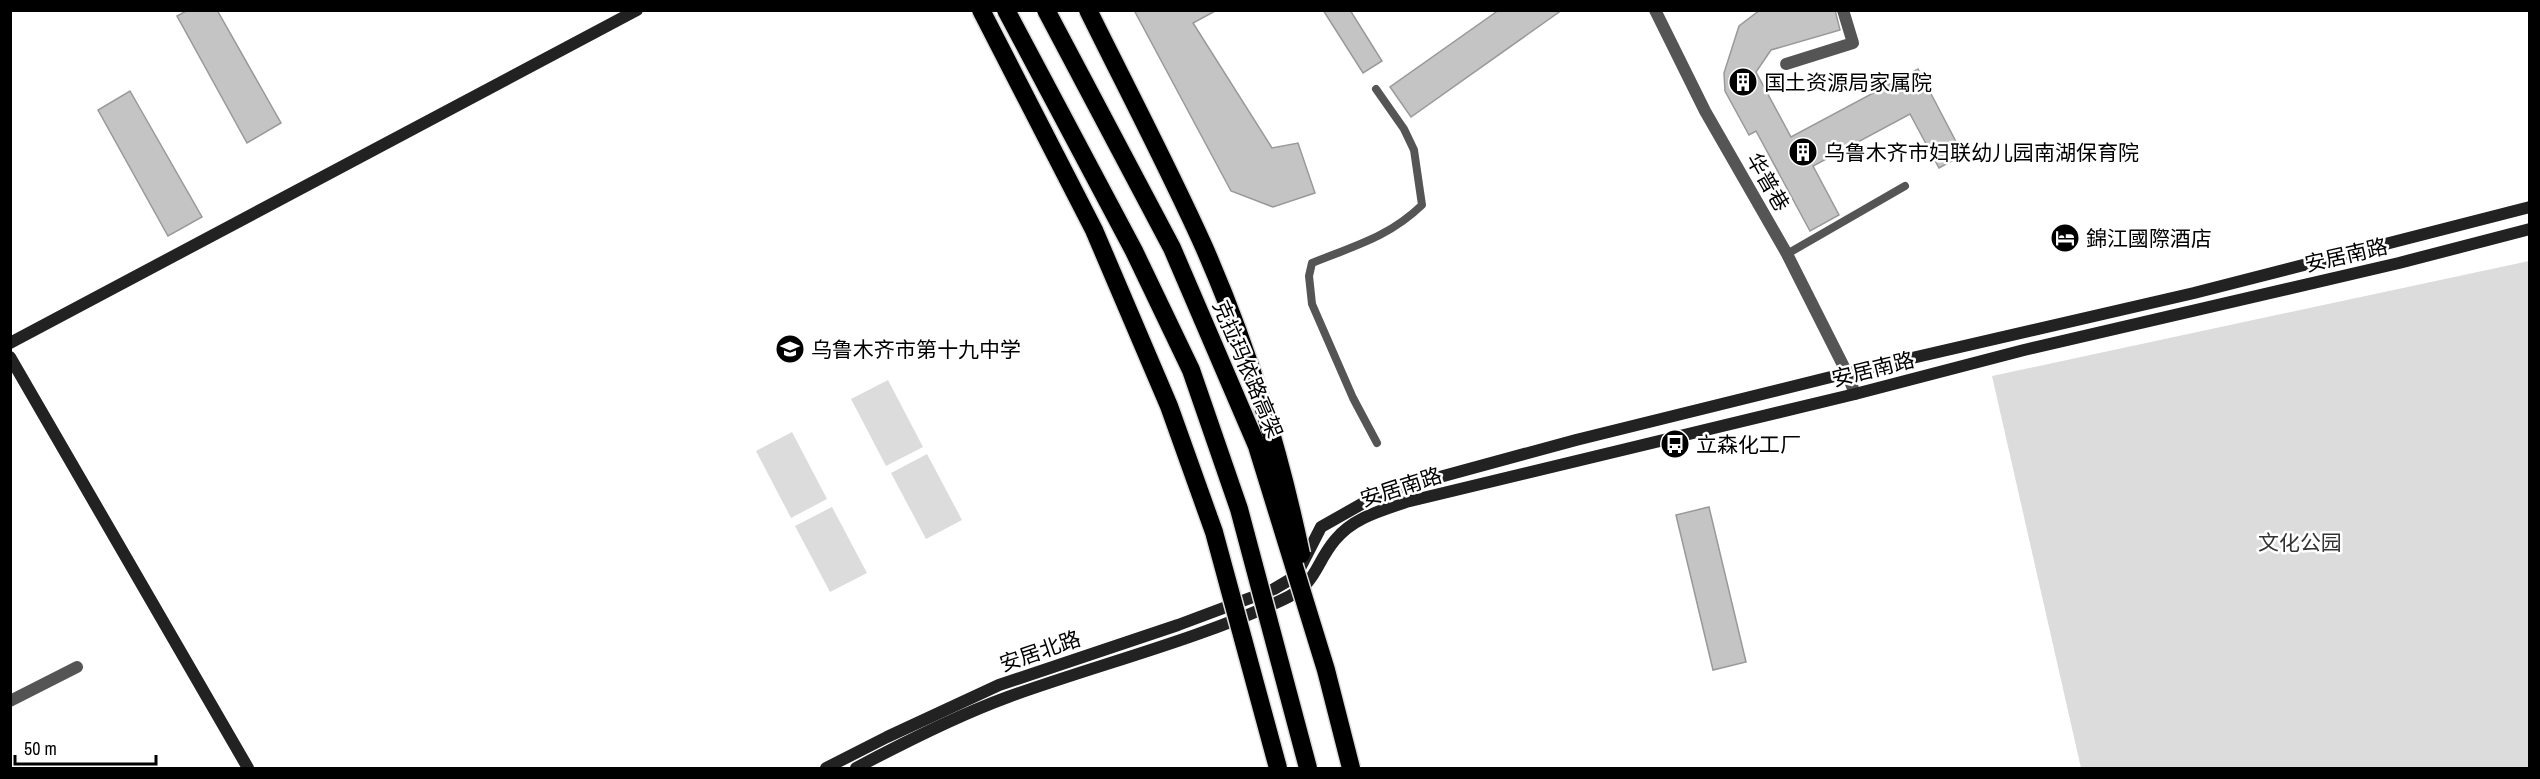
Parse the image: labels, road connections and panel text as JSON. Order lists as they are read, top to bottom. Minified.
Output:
{"streets":{"highway":["克拉玛依路高架"],"street":["华普巷","安居南路","安居北路"]},"crossings":[["华普巷","安居南路"],["安居南路","安居北路"]],"parks":["文化公园"],"places":{"building":["国土资源局家属院","乌鲁木齐市妇联幼儿园南湖保育院"],"hotel":["錦江國際酒店"],"school or university":["乌鲁木齐市第十九中学"],"bus stop":["立森化工厂"]},"scale_bar":"50 m"}
